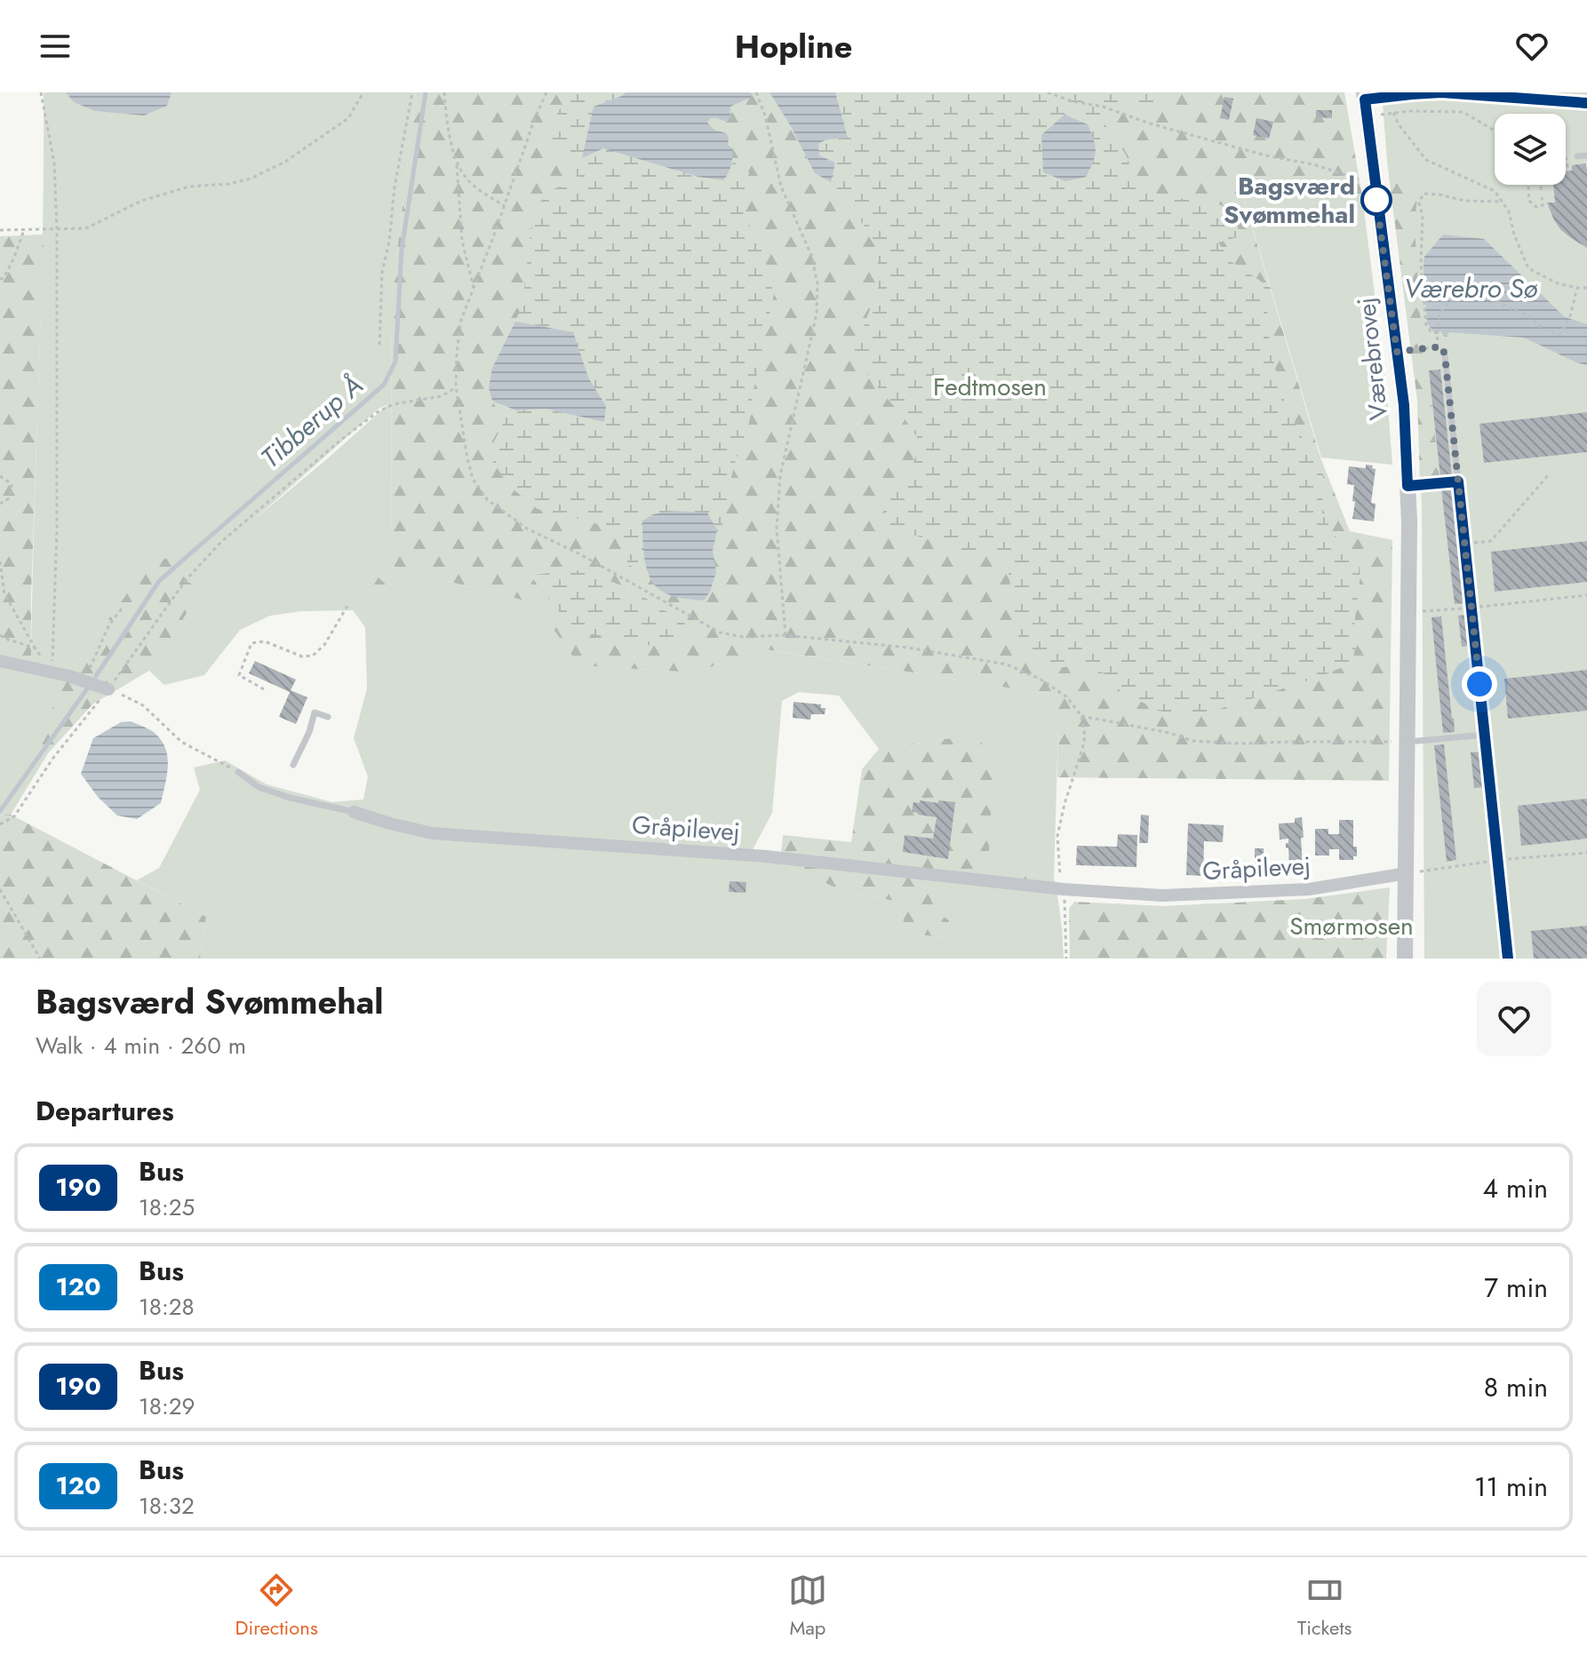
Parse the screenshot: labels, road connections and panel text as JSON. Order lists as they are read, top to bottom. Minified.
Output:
{"streets":{"street":["Værebrovej","Gråpilevej"]},"crossings":[["Værebrovej","Gråpilevej"]],"water":["Værebro Sø","Tibberup Å"],"parks":["Fedtmosen","Smørmosen"],"places":["Bagsværd Svømmehal"],"lines":["bus line 190"],"page":{"header":"Hopline","heading":[["Bagsværd Svømmehal","Walk · 4 min · 260 m"],"Departures"],"list":[{"mark":"190","name":"Bus","note":"18:25","value":"4 min"},{"mark":"120","name":"Bus","note":"18:28","value":"7 min"},{"mark":"190","name":"Bus","note":"18:29","value":"8 min"},{"mark":"120","name":"Bus","note":"18:32","value":"11 min"}],"tabs":["Directions","Map","Tickets"]}}
